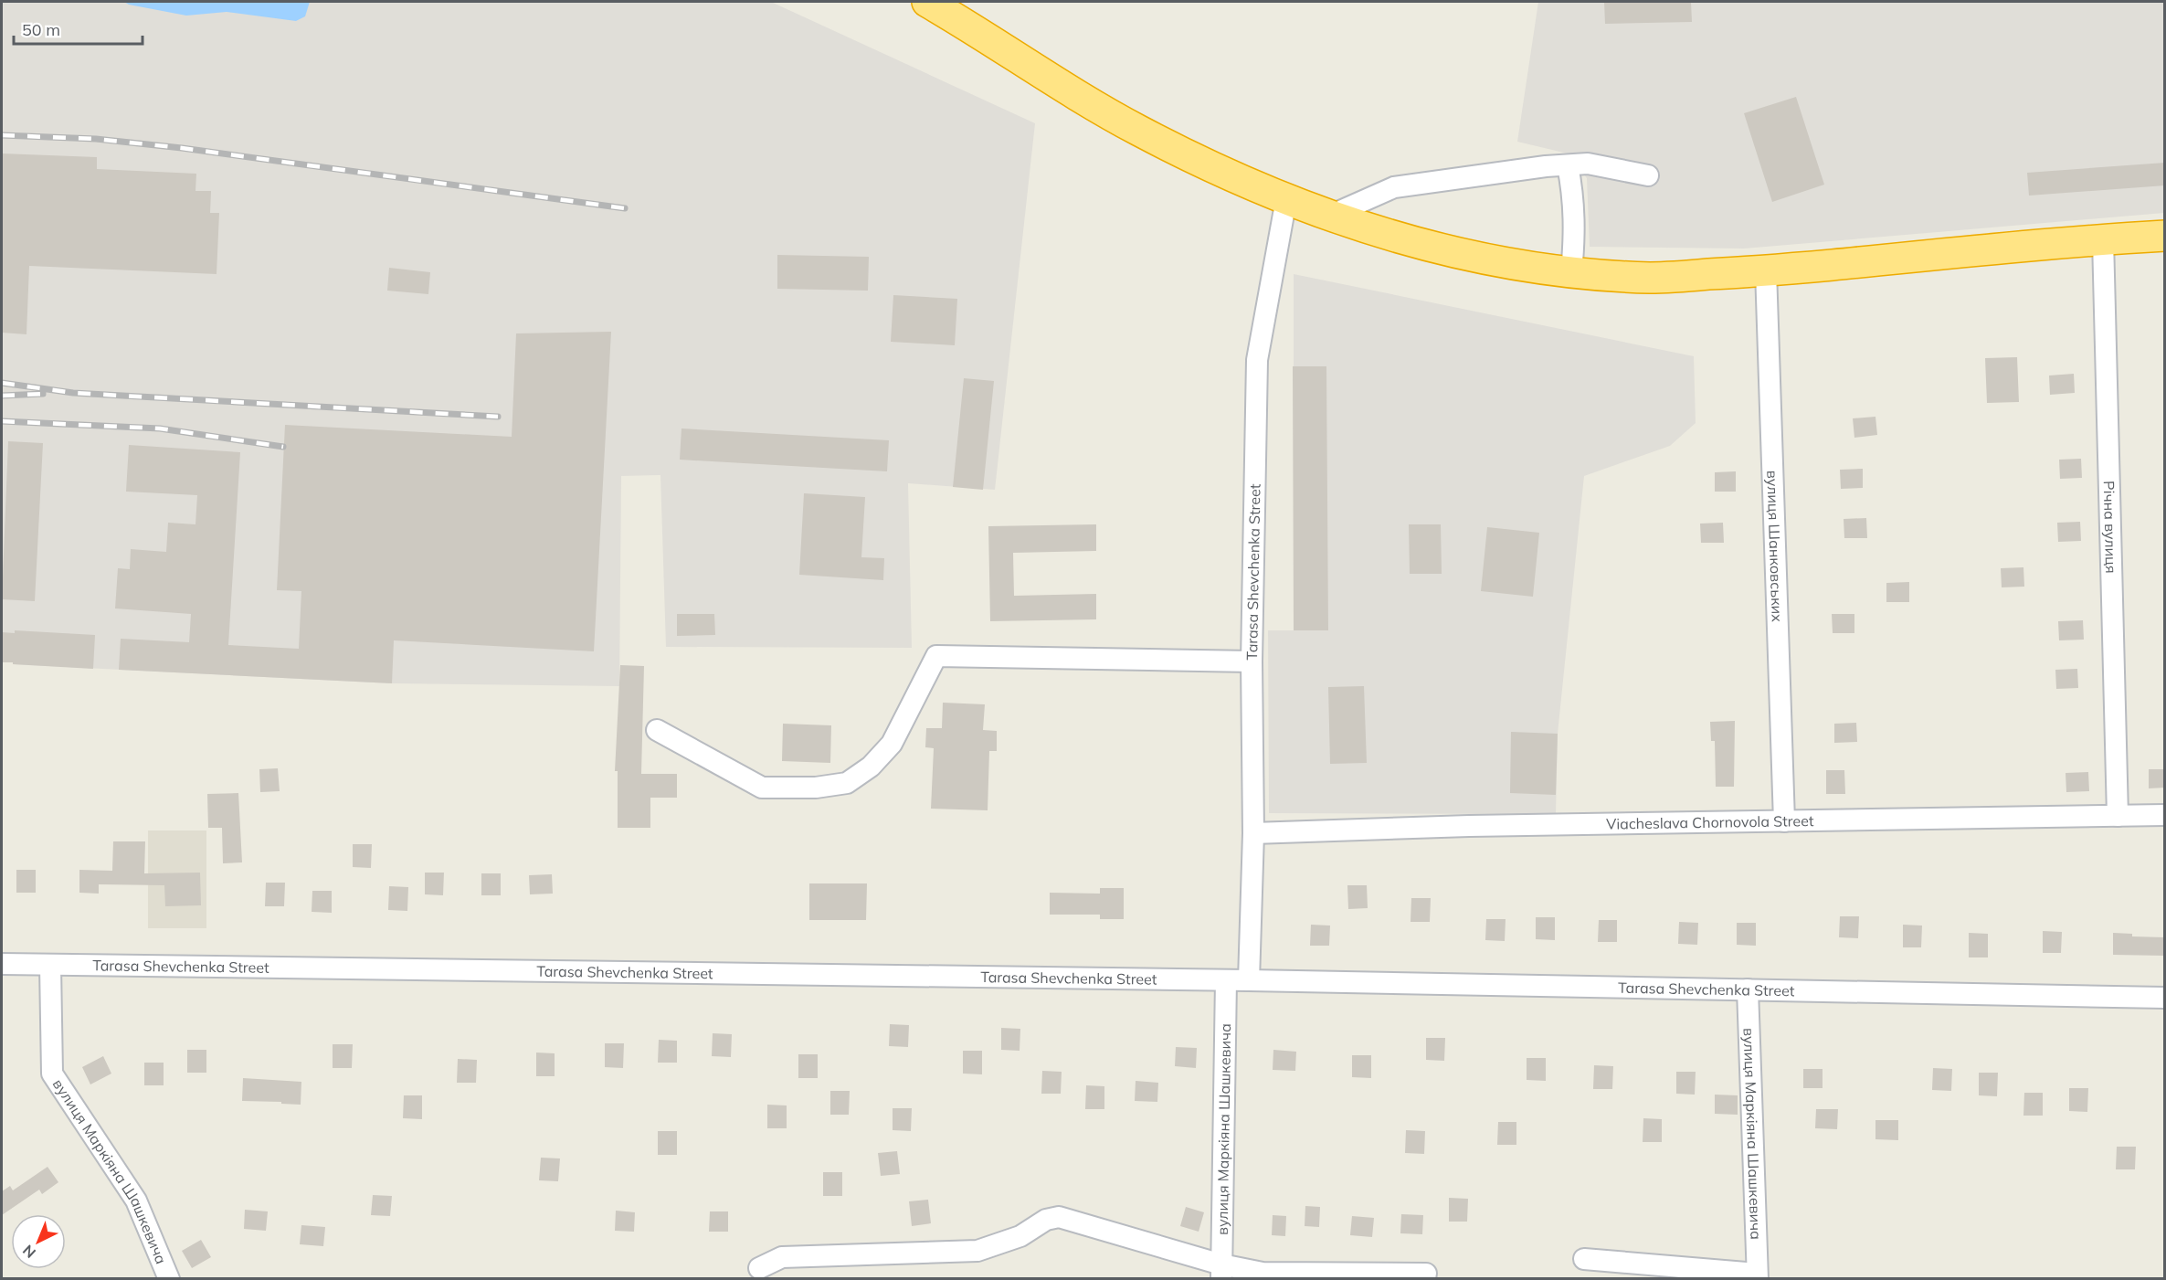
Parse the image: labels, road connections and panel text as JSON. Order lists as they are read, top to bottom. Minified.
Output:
{"streets":{"street":["Річна вулиця","вулиця Шанковських","Tarasa Shevchenka Street","Viacheslava Chornovola Street","вулиця Маркіяна Шашкевича"]},"crossings":[["Річна вулиця","Viacheslava Chornovola Street"],["вулиця Шанковських","Viacheslava Chornovola Street"],["Tarasa Shevchenka Street","Viacheslava Chornovola Street"],["Tarasa Shevchenka Street","вулиця Маркіяна Шашкевича"]],"scale_bar":"50 m","north":"bottom left"}
